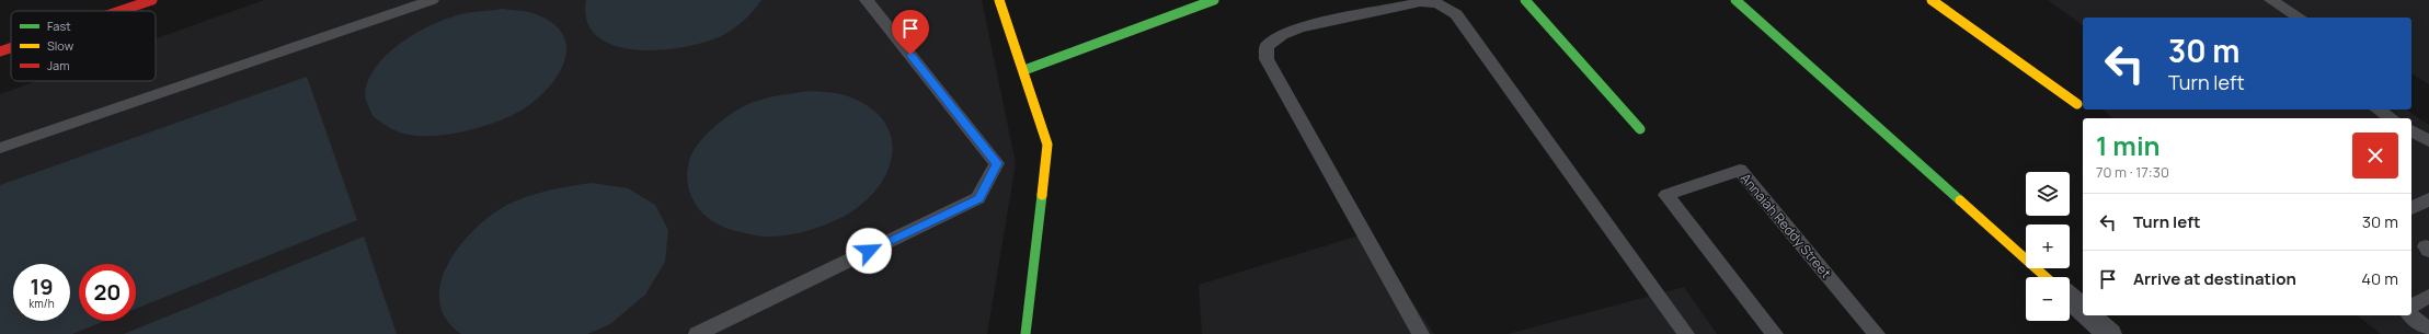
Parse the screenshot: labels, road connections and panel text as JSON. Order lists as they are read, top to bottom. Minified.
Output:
{"streets":{"lane":["Annaiah Reddy Street"]},"legend":["Fast","Slow","Jam"],"page":{"turn":["30 m","Turn left"],"heading":["1 min","70 m · 17:30"],"map_buttons":["+","−"],"list":[{"name":"Turn left","value":"30 m"},{"name":"Arrive at destination","value":"40 m"}],"speed":"19 km/h","limit":"20"}}
